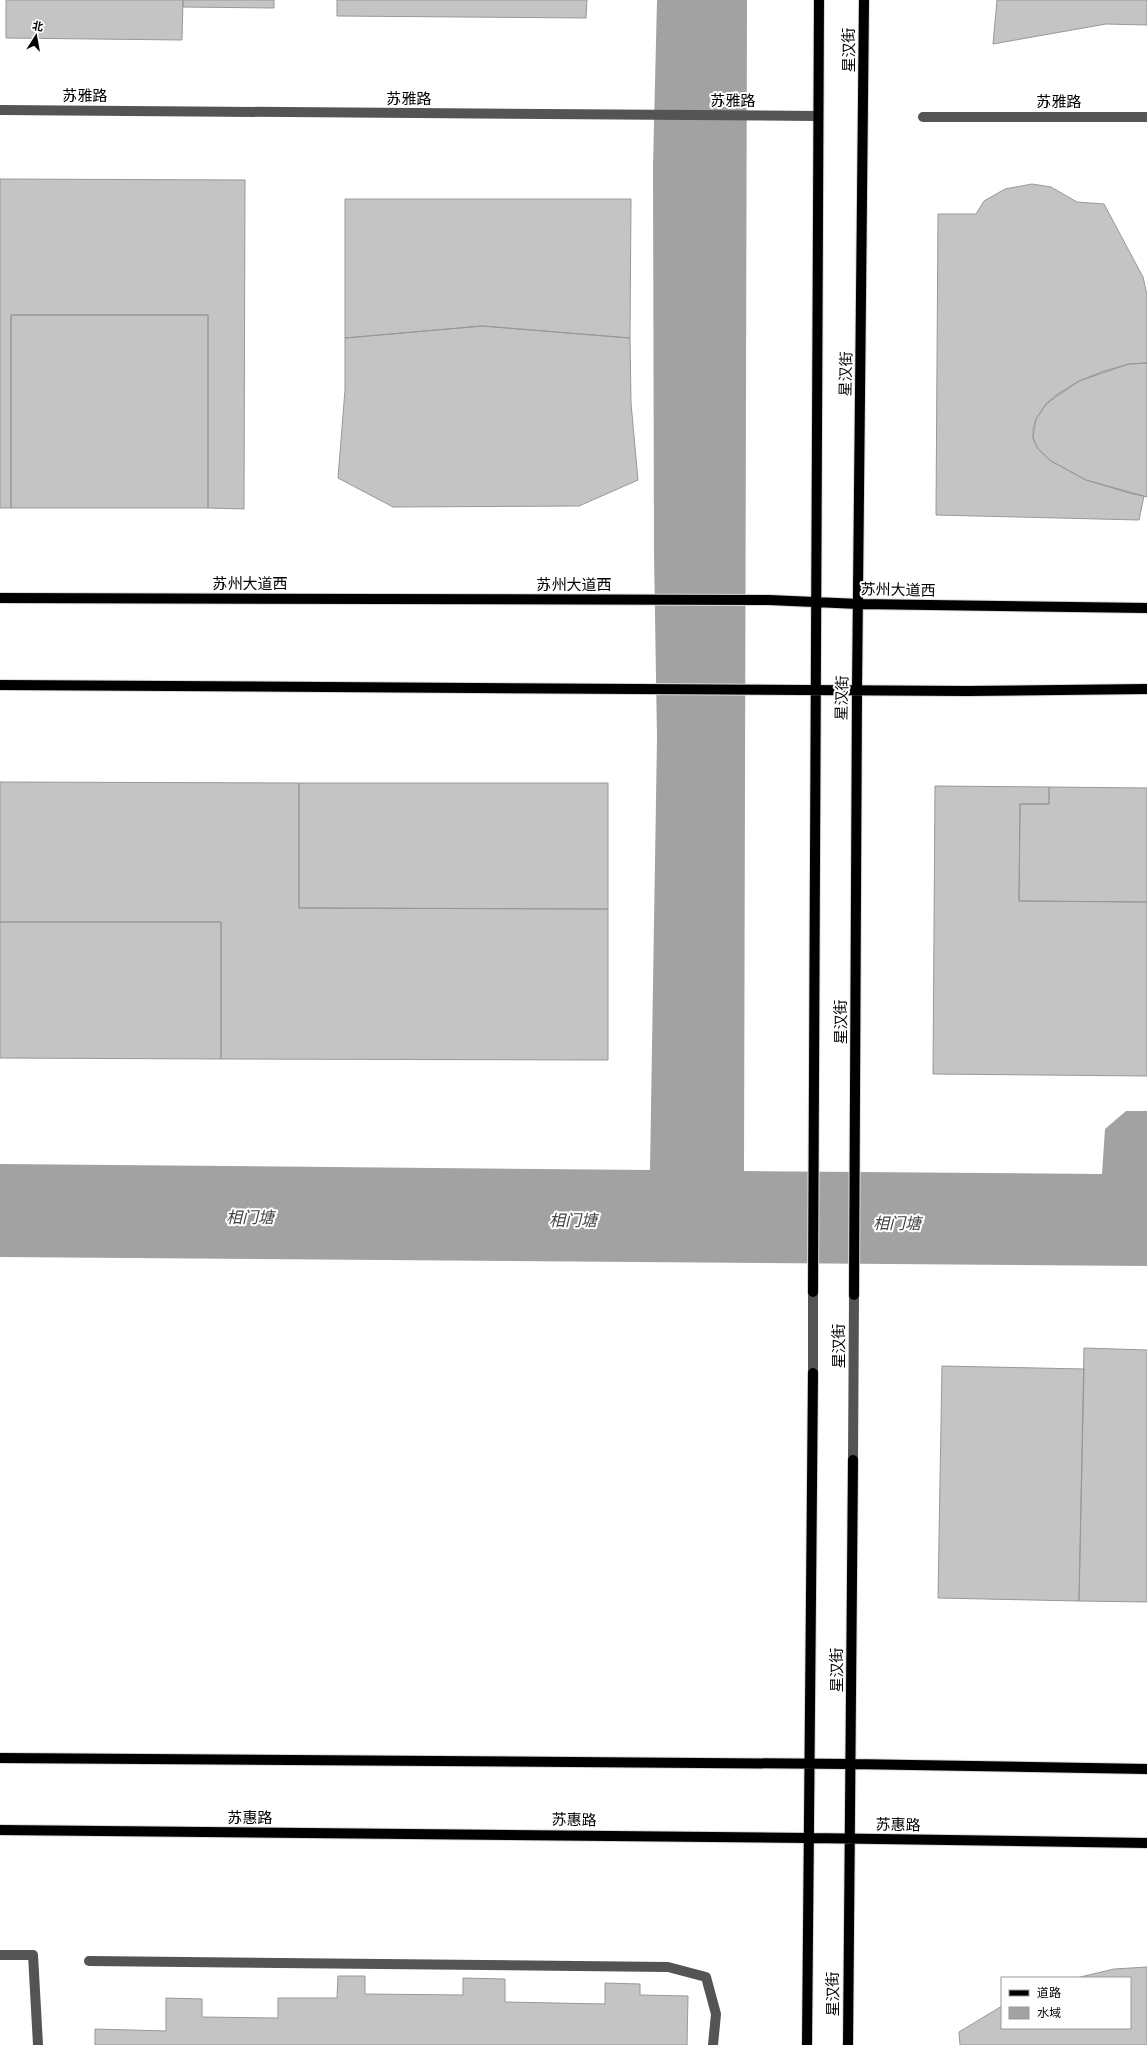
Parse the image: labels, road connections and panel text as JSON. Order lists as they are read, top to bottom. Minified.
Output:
{"streets":{"main road":["星汉街","苏州大道西","苏惠路"],"street":["苏雅路"]},"crossings":[["星汉街","苏雅路"],["星汉街","苏州大道西"],["星汉街","苏惠路"]],"water":["相门塘"],"legend":["道路","水域"],"north":"top"}
